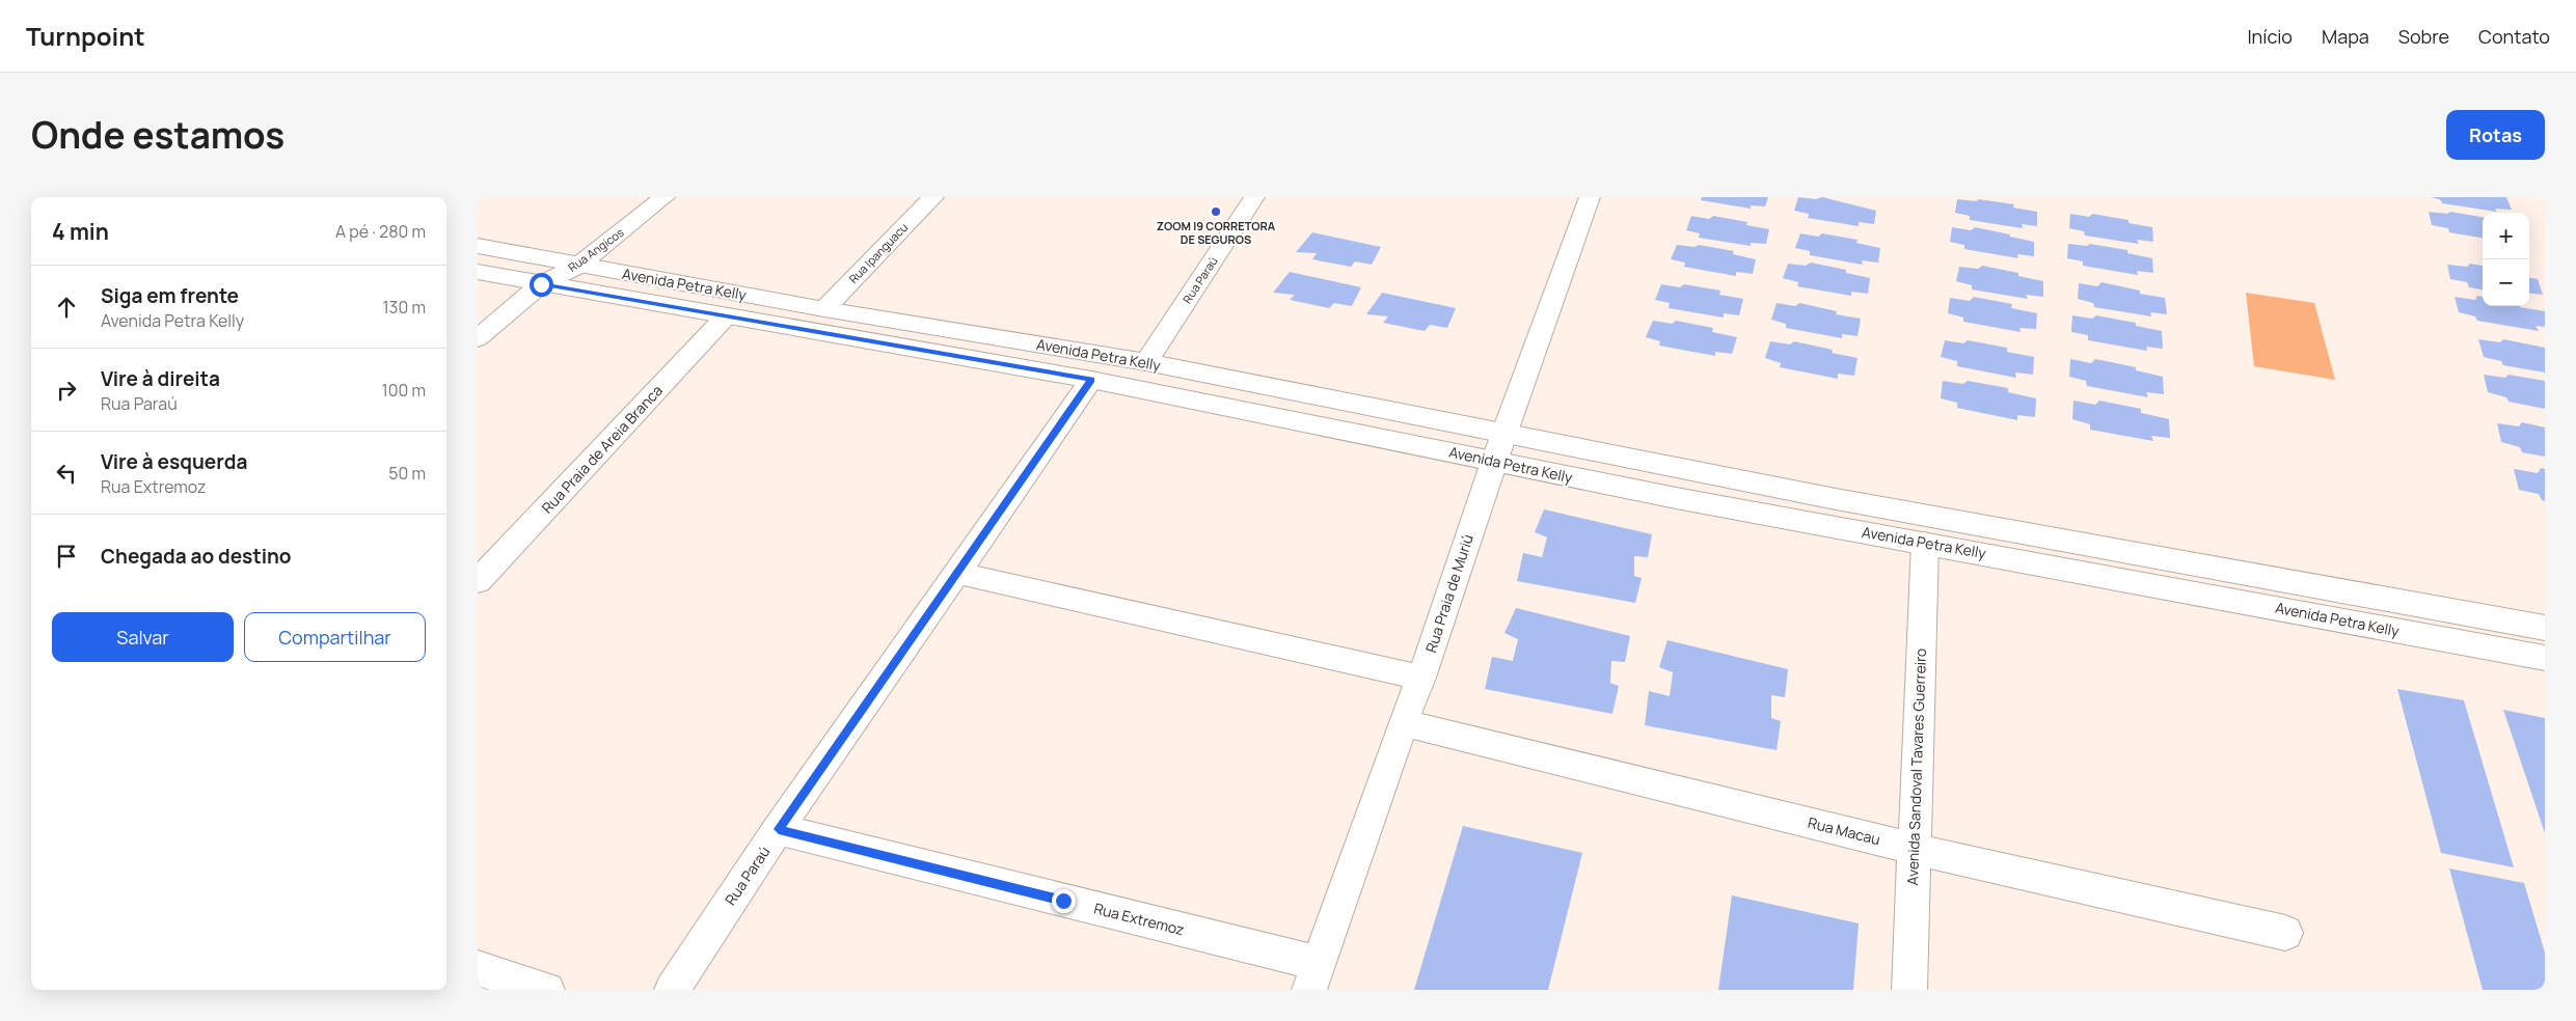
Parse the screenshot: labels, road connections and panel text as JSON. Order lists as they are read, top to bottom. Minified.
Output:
{"streets":{"street":["Rua Angicos","Rua Ipanguacu","Rua Paraú","Avenida Petra Kelly","Rua Praia de Areia Branca","Rua Praia de Muriú","Avenida Sandoval Tavares Guerreiro","Rua Macau","Rua Extremoz"]},"crossings":[["Rua Angicos","Avenida Petra Kelly"],["Rua Ipanguacu","Avenida Petra Kelly"],["Rua Paraú","Avenida Petra Kelly"],["Rua Paraú","Rua Extremoz"],["Avenida Petra Kelly","Rua Praia de Areia Branca"],["Avenida Petra Kelly","Rua Praia de Muriú"],["Avenida Petra Kelly","Avenida Sandoval Tavares Guerreiro"],["Rua Praia de Muriú","Rua Macau"],["Rua Praia de Muriú","Rua Extremoz"],["Avenida Sandoval Tavares Guerreiro","Rua Macau"]],"places":["ZOOM I9 CORRETORA DE SEGUROS"],"page":{"header":"Turnpoint","nav":["Início","Mapa","Sobre","Contato"],"title":"Onde estamos","buttons":["Rotas",["Salvar","Compartilhar"]],"heading":["4 min","A pé · 280 m"],"map_buttons":["+","−"],"list":[["Siga em frente","Avenida Petra Kelly","130 m"],["Vire à direita","Rua Paraú","100 m"],["Vire à esquerda","Rua Extremoz","50 m"],"Chegada ao destino"]}}
